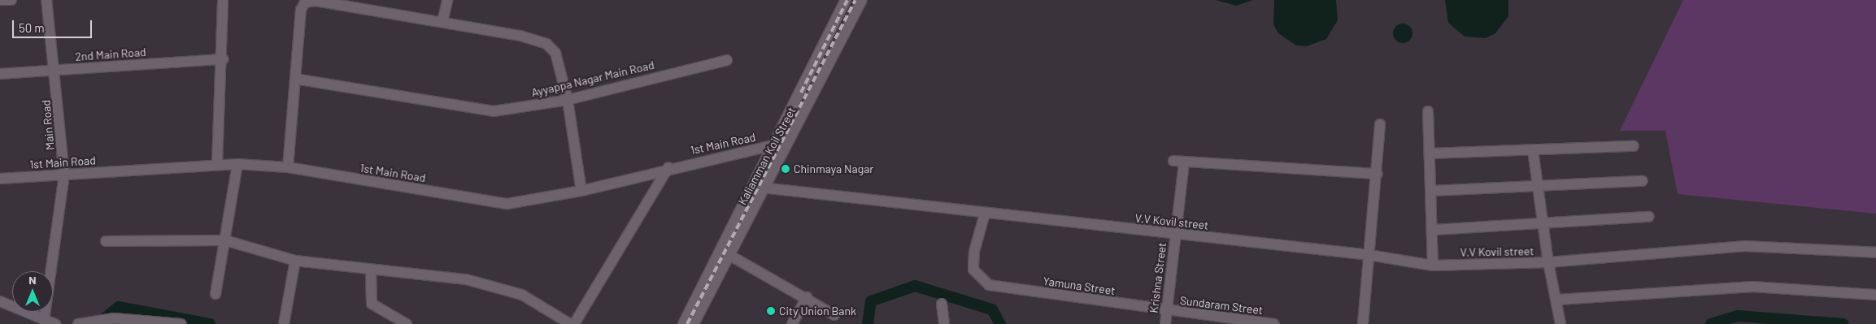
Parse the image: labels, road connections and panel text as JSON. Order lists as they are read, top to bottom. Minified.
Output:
{"streets":{"street":["2nd Main Road","Ayyappa Nagar Main Road","Main Road","1st Main Road","Kaliamman Koil Street","V.V Kovil street","Krishna Street","Yamuna Street","Sundaram Street"]},"crossings":[["2nd Main Road","Main Road"],["Main Road","1st Main Road"],["1st Main Road","Kaliamman Koil Street"],["Kaliamman Koil Street","V.V Kovil street"],["V.V Kovil street","Krishna Street"],["V.V Kovil street","Yamuna Street"],["Krishna Street","Yamuna Street"],["Krishna Street","Sundaram Street"],["Yamuna Street","Sundaram Street"]],"places":["Chinmaya Nagar","City Union Bank"],"scale_bar":"50 m","north":"top"}
